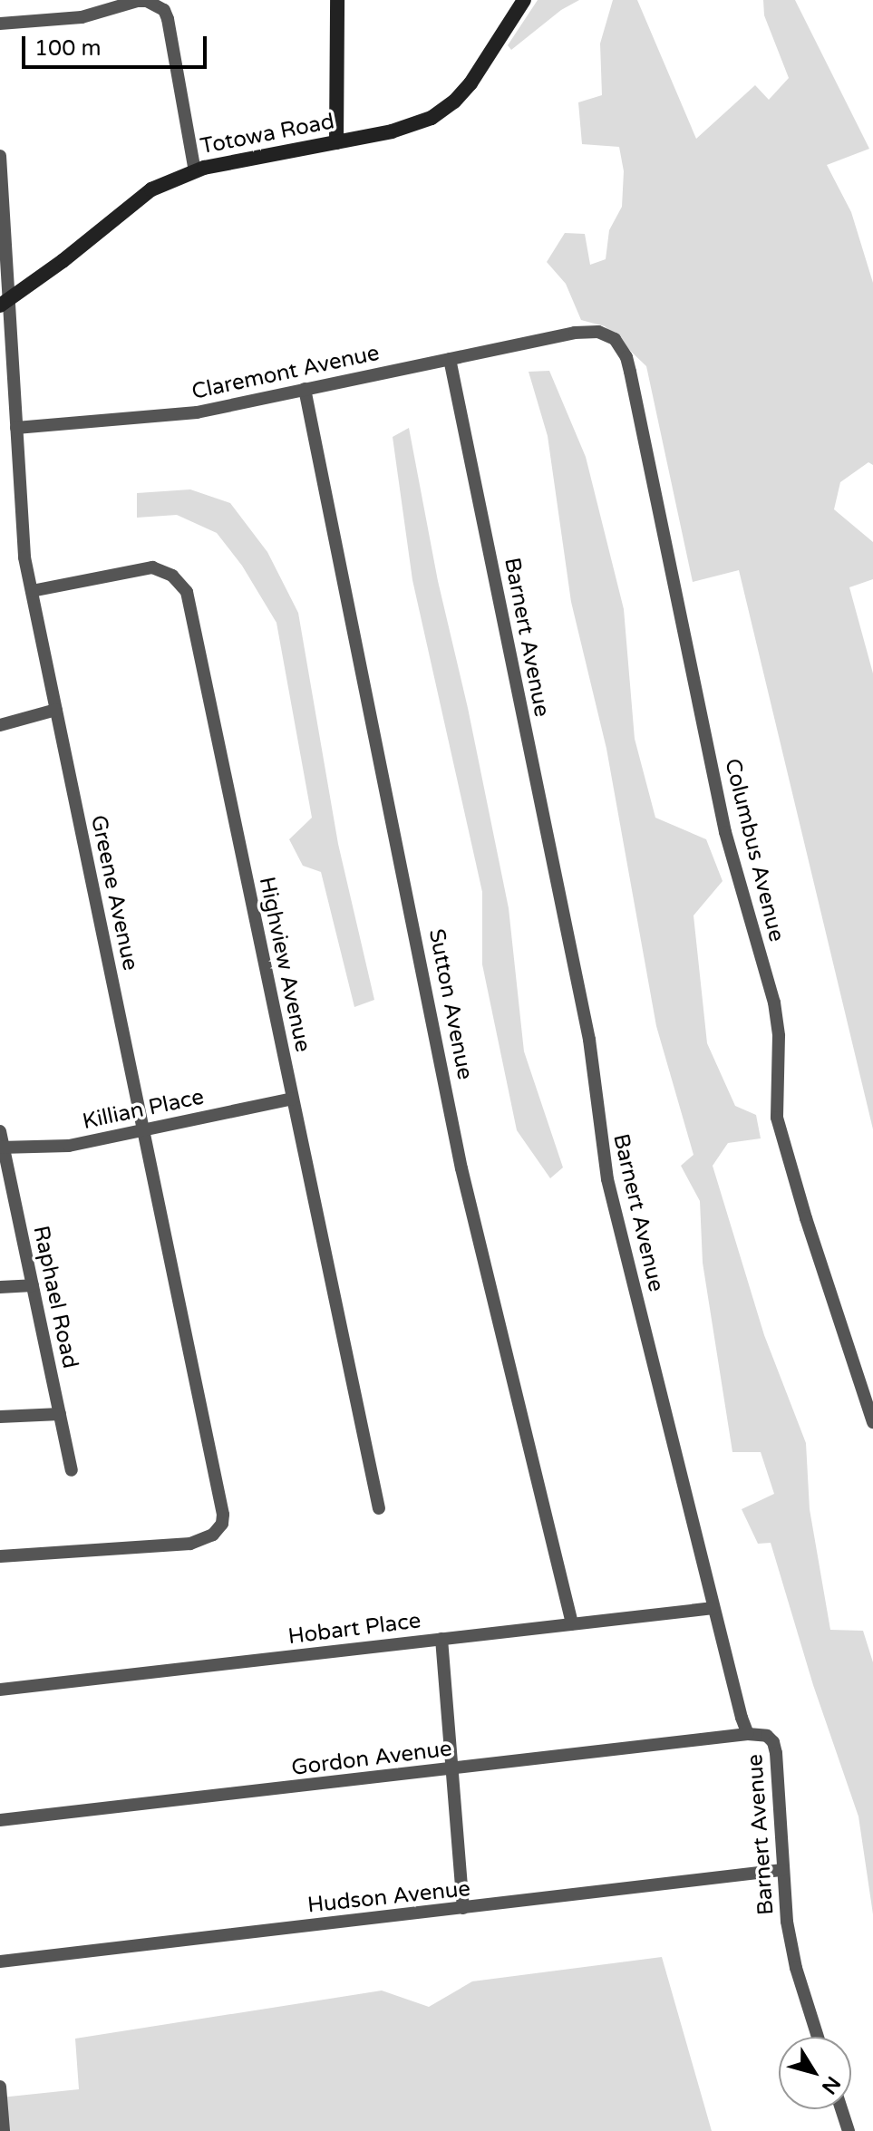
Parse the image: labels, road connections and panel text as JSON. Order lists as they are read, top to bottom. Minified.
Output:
{"streets":{"main road":["Totowa Road"],"street":["Claremont Avenue","Barnert Avenue","Columbus Avenue","Greene Avenue","Highview Avenue","Sutton Avenue","Killian Place","Raphael Road","Hobart Place","Gordon Avenue","Hudson Avenue"]},"crossings":[["Totowa Road","Greene Avenue"],["Claremont Avenue","Barnert Avenue"],["Claremont Avenue","Columbus Avenue"],["Claremont Avenue","Greene Avenue"],["Claremont Avenue","Sutton Avenue"],["Barnert Avenue","Hobart Place"],["Barnert Avenue","Gordon Avenue"],["Barnert Avenue","Hudson Avenue"],["Greene Avenue","Highview Avenue"],["Greene Avenue","Killian Place"],["Highview Avenue","Killian Place"],["Sutton Avenue","Hobart Place"],["Killian Place","Raphael Road"]],"scale_bar":"100 m","north":"bottom right"}
